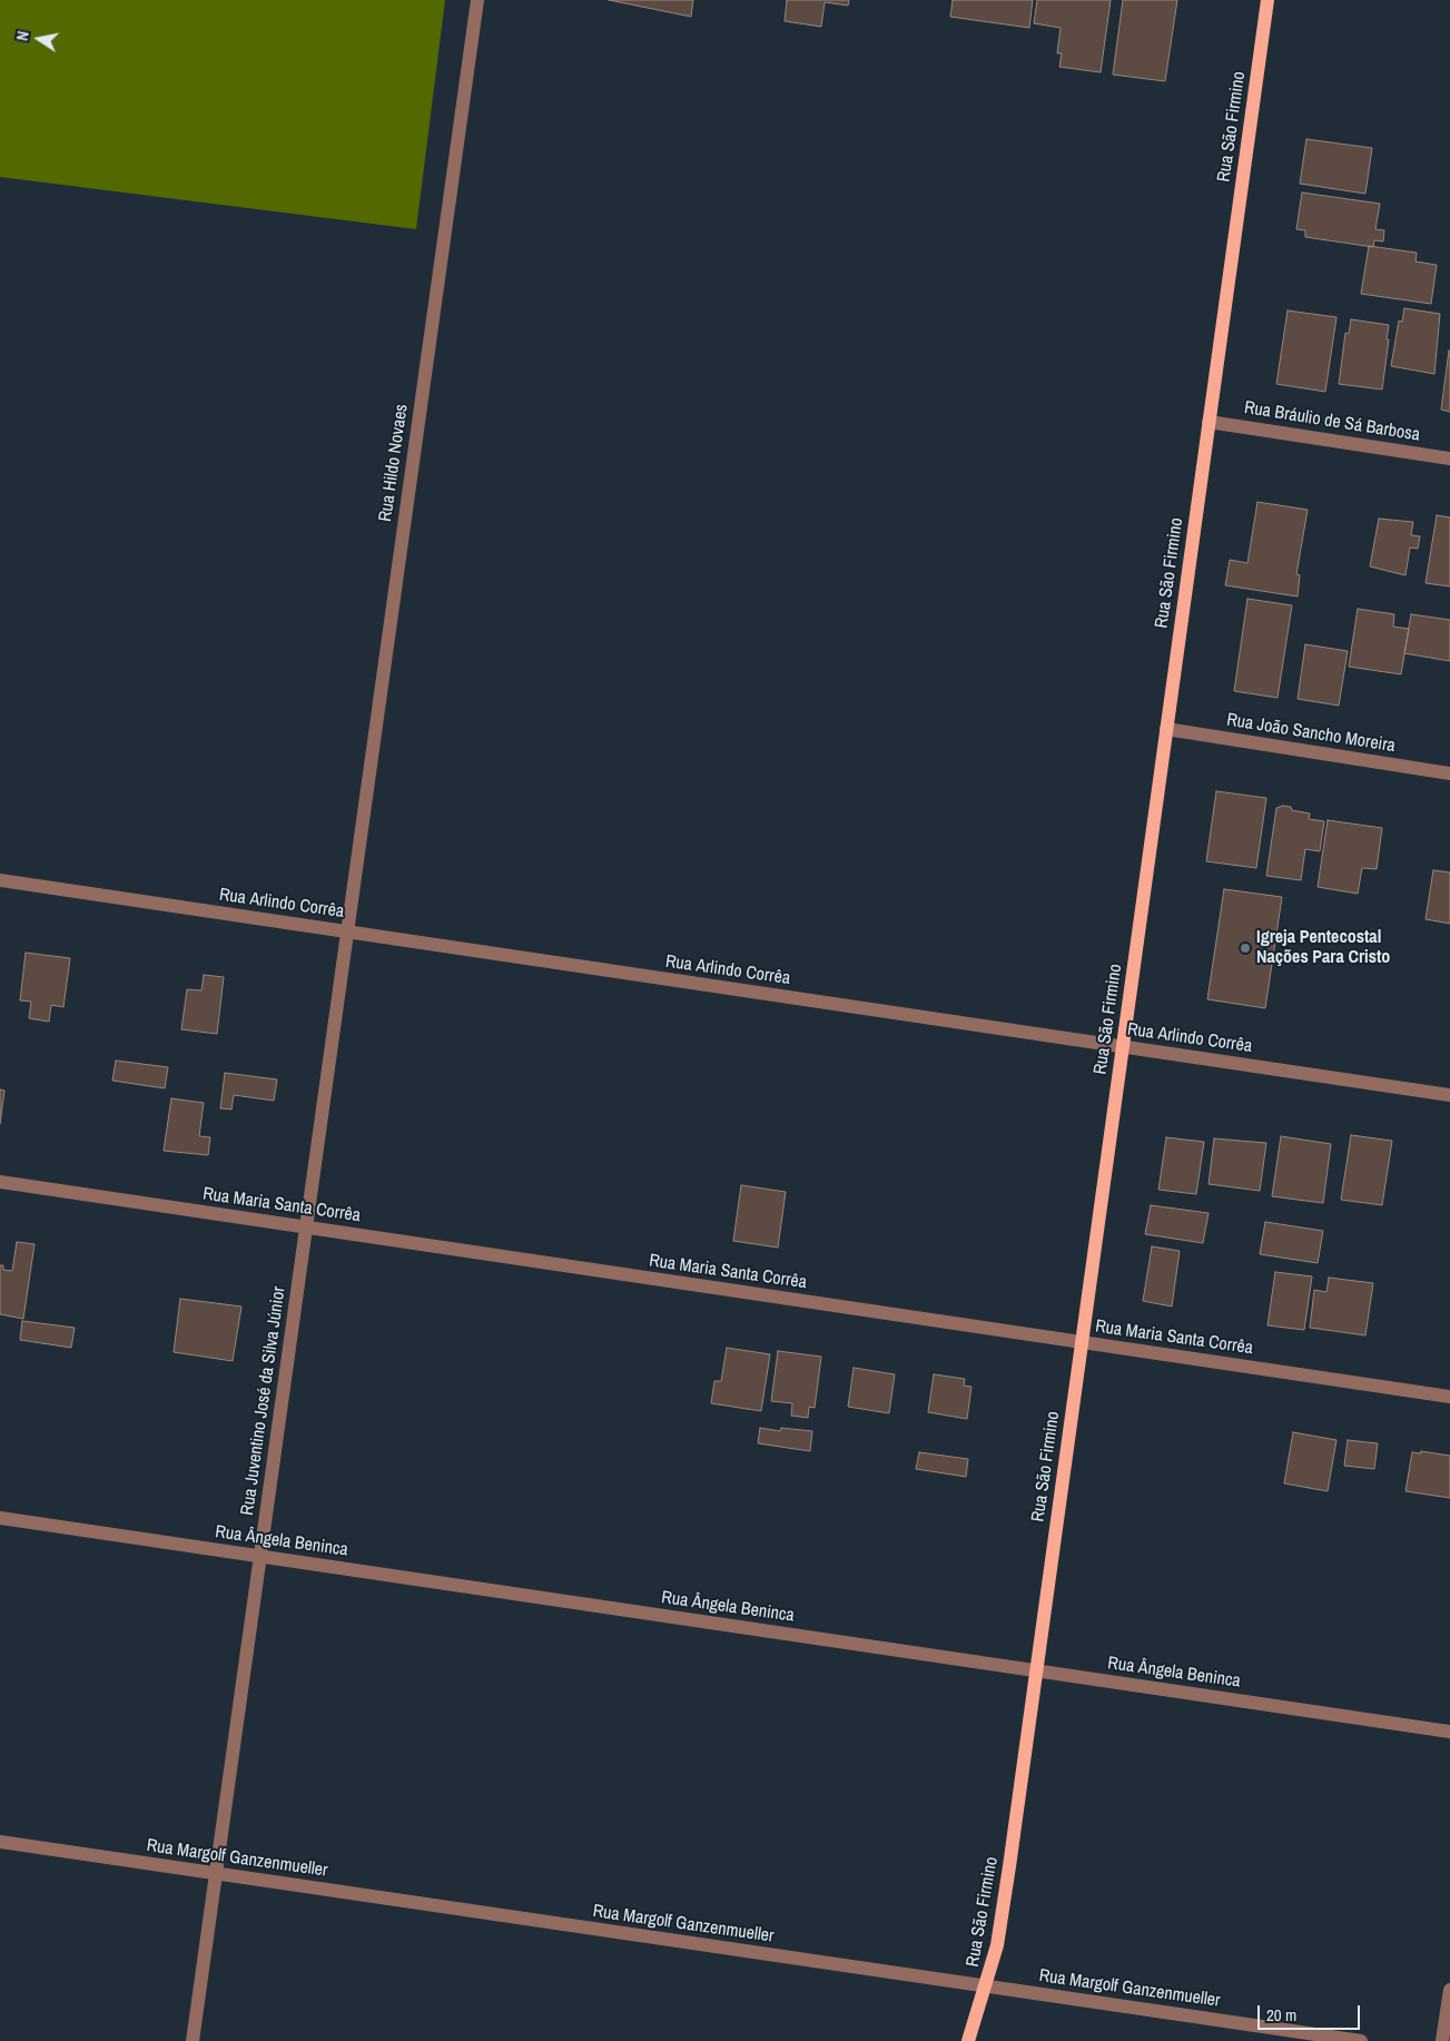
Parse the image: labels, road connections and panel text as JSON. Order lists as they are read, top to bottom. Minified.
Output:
{"streets":{"main road":["Rua São Firmino"],"street":["Rua Bráulio de Sá Barbosa","Rua Hildo Novaes","Rua João Sancho Moreira","Rua Arlindo Corrêa","Rua Maria Santa Corrêa","Rua Juventino José da Silva Júnior","Rua Ângela Beninca","Rua Margolf Ganzenmueller"]},"crossings":[["Rua São Firmino","Rua Bráulio de Sá Barbosa"],["Rua São Firmino","Rua João Sancho Moreira"],["Rua São Firmino","Rua Arlindo Corrêa"],["Rua São Firmino","Rua Maria Santa Corrêa"],["Rua São Firmino","Rua Ângela Beninca"],["Rua São Firmino","Rua Margolf Ganzenmueller"],["Rua Hildo Novaes","Rua Arlindo Corrêa"],["Rua Hildo Novaes","Rua Juventino José da Silva Júnior"],["Rua Arlindo Corrêa","Rua Juventino José da Silva Júnior"],["Rua Maria Santa Corrêa","Rua Juventino José da Silva Júnior"],["Rua Juventino José da Silva Júnior","Rua Ângela Beninca"],["Rua Juventino José da Silva Júnior","Rua Margolf Ganzenmueller"]],"places":["Igreja Pentecostal Nações Para Cristo"],"scale_bar":"20 m","north":"left"}
